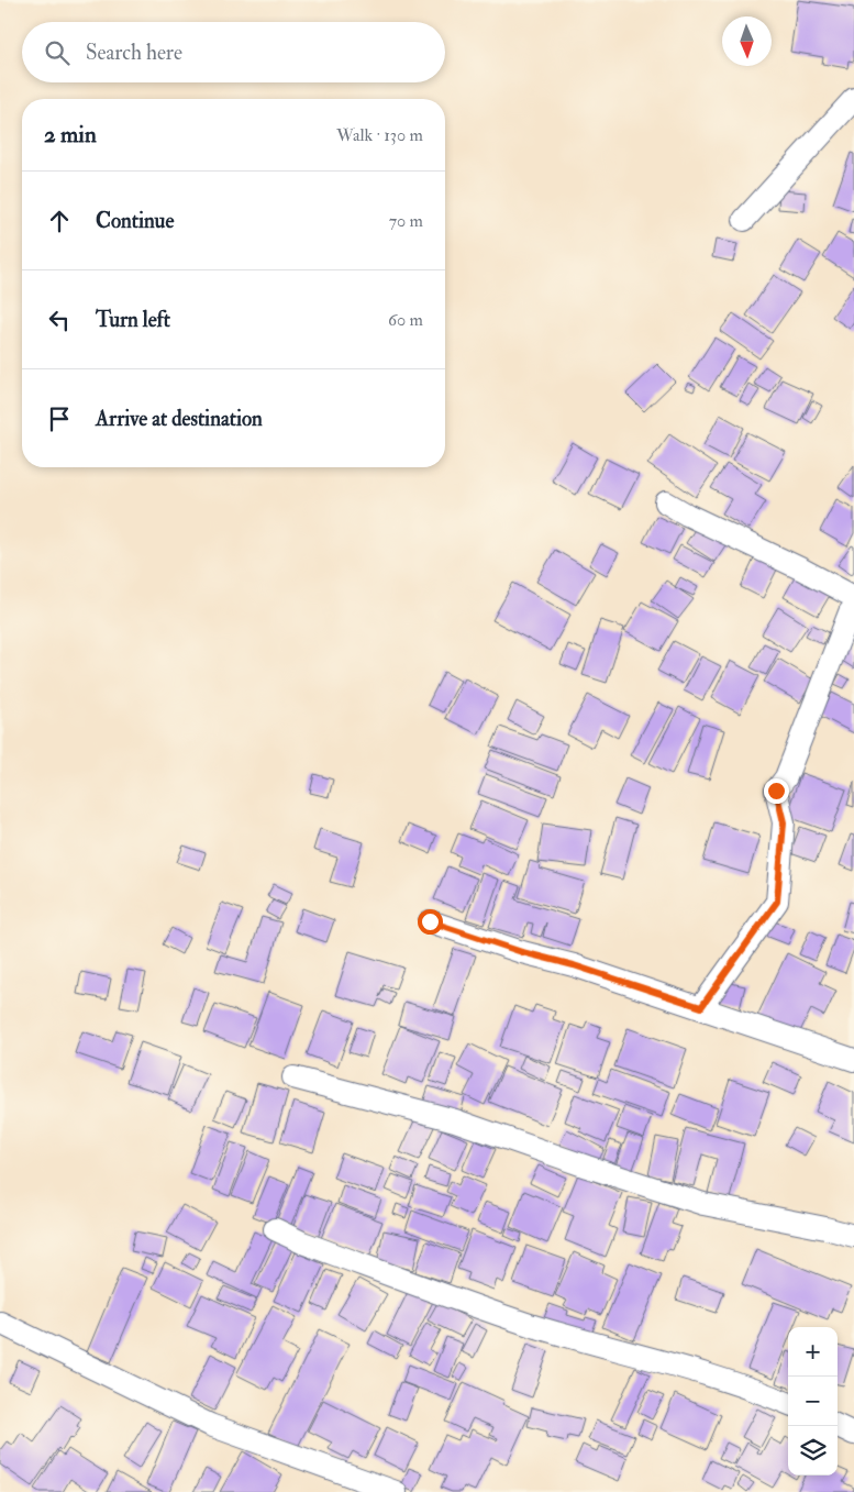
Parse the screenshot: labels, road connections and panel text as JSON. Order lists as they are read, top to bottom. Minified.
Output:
{"north":"bottom","page":{"search":"Search here","heading":["2 min","Walk · 130 m"],"list":[["Continue","70 m"],["Turn left","60 m"],"Arrive at destination"],"map_buttons":["+","−"]}}
